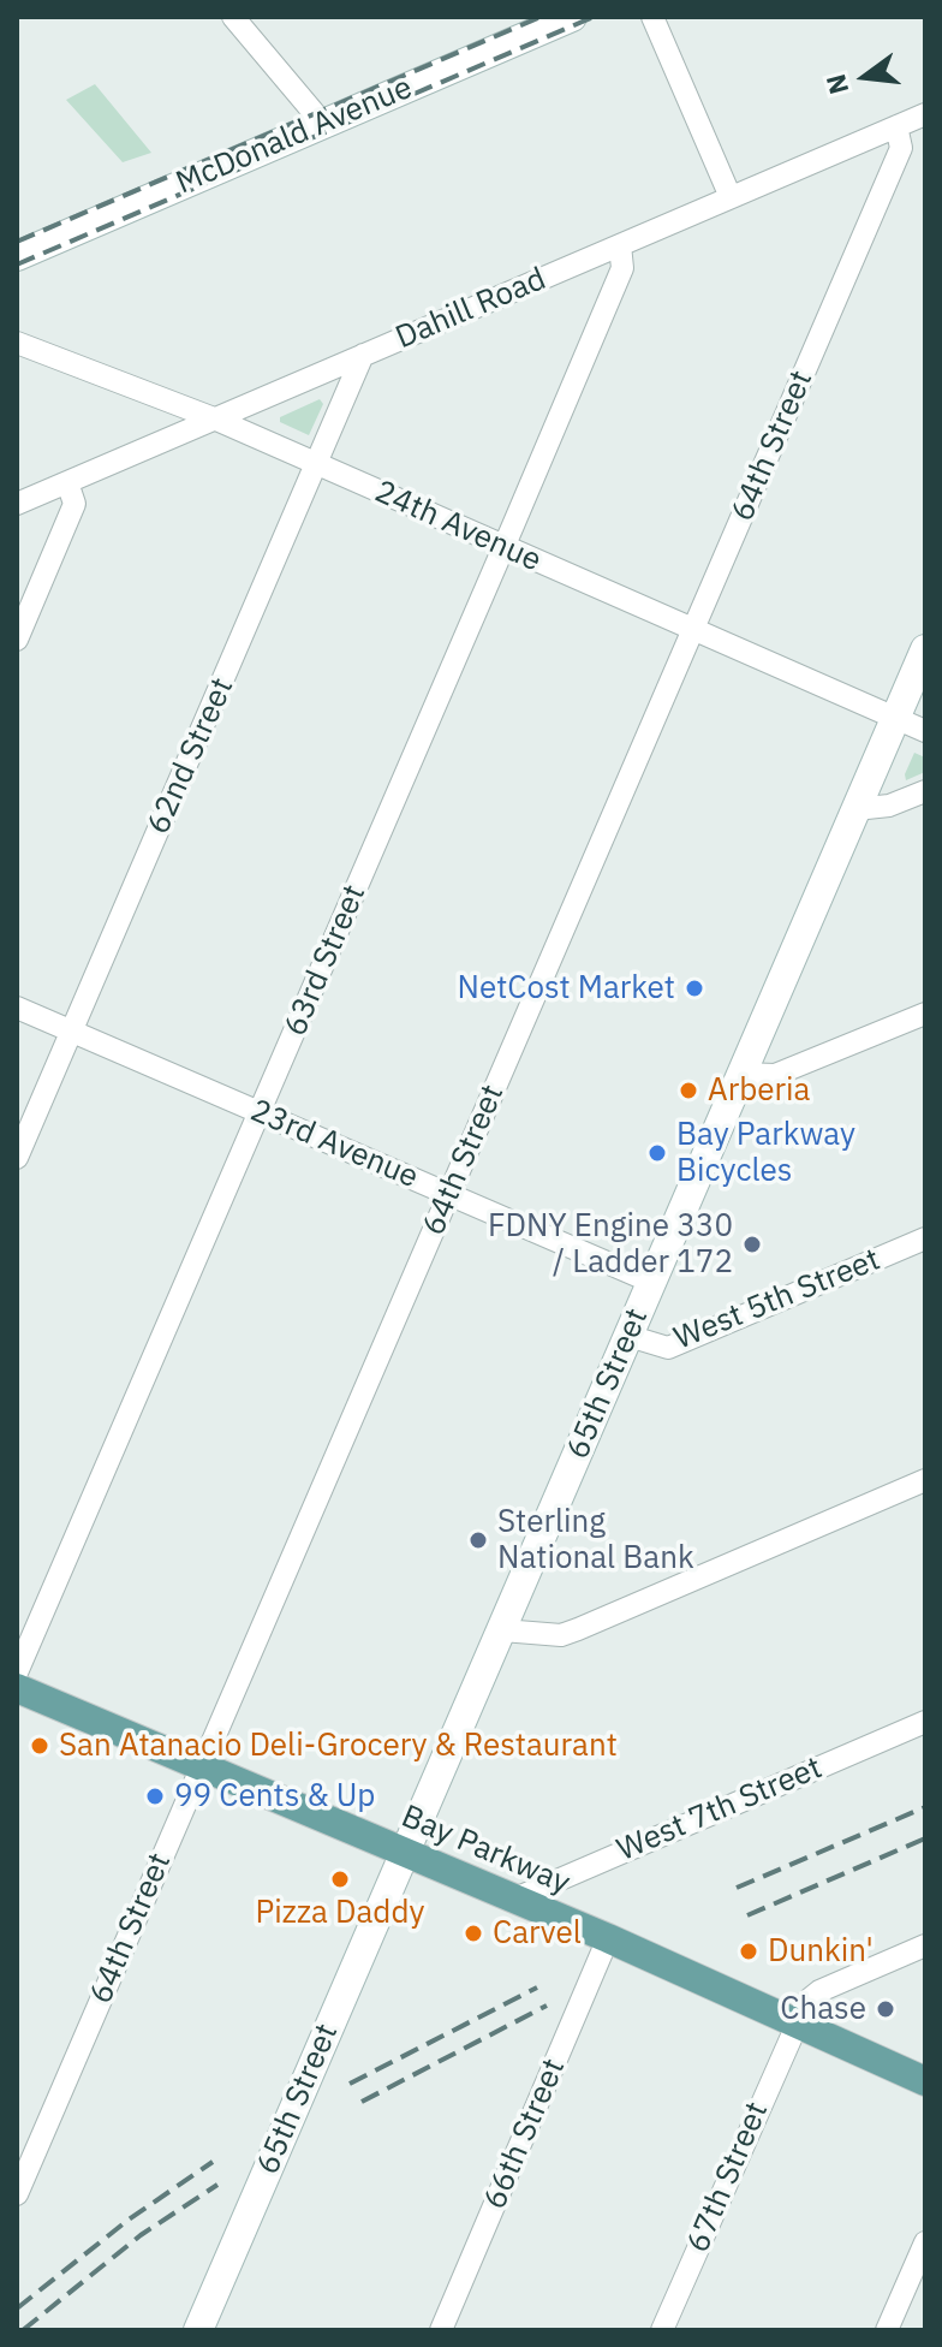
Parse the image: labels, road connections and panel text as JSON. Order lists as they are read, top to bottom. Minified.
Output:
{"streets":{"main road":["McDonald Avenue","65th Street","Bay Parkway"],"street":["Dahill Road","64th Street","24th Avenue","62nd Street","63rd Street","23rd Avenue","West 5th Street","West 7th Street","66th Street","67th Street"]},"crossings":[["Dahill Road","64th Street"],["Dahill Road","24th Avenue"],["Dahill Road","62nd Street"],["Dahill Road","63rd Street"],["64th Street","24th Avenue"],["64th Street","23rd Avenue"],["64th Street","Bay Parkway"],["24th Avenue","62nd Street"],["24th Avenue","63rd Street"],["24th Avenue","65th Street"],["62nd Street","23rd Avenue"],["63rd Street","23rd Avenue"],["23rd Avenue","65th Street"],["West 5th Street","65th Street"],["65th Street","Bay Parkway"],["West 7th Street","Bay Parkway"],["Bay Parkway","66th Street"],["Bay Parkway","67th Street"]],"places":["NetCost Market","Arberia","Bay Parkway Bicycles","FDNY Engine 330 / Ladder 172","Sterling National Bank","San Atanacio Deli-Grocery & Restaurant","99 Cents & Up","Pizza Daddy","Carvel","Dunkin'","Chase"],"north":"left"}
